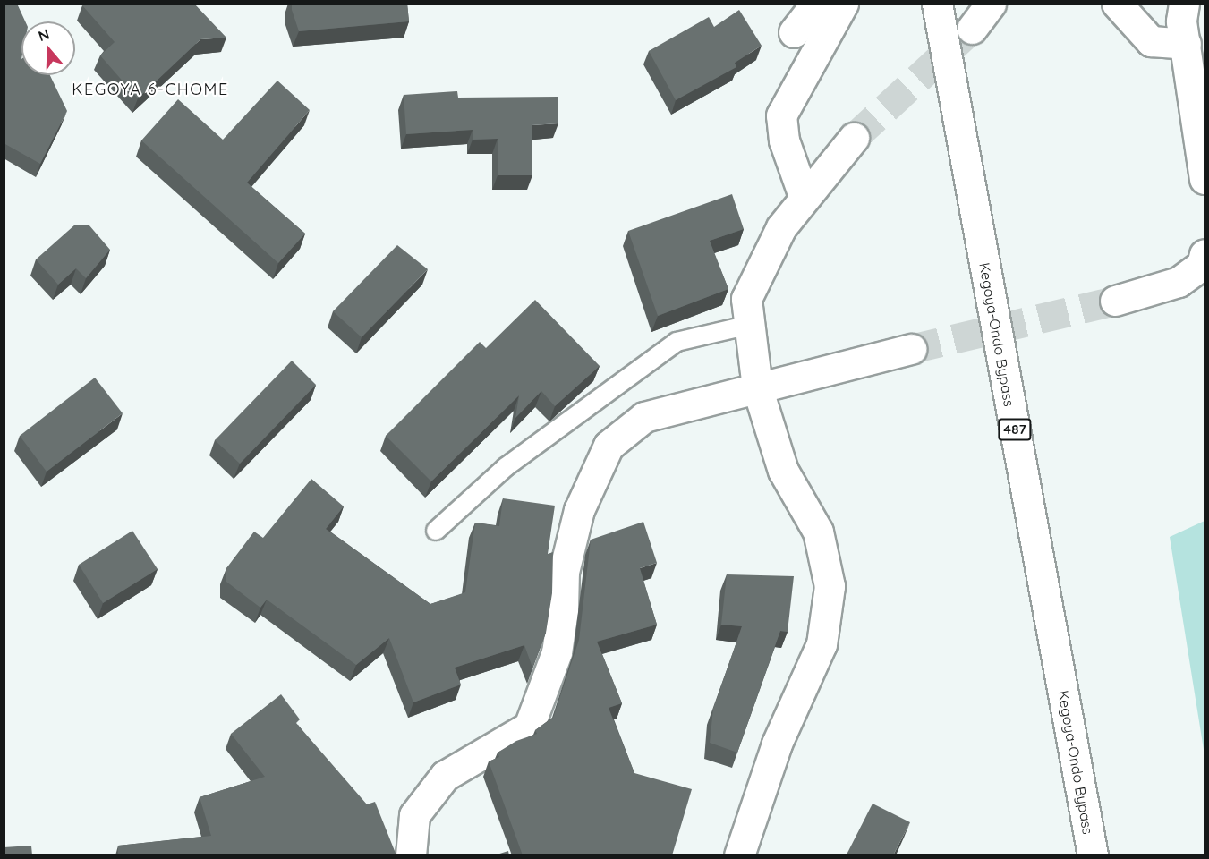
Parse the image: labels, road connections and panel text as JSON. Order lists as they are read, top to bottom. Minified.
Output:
{"streets":{"main road":["Kegoya-Ondo Bypass","487"]},"districts":["KEGOYA 6-CHOME"],"north":"top"}
